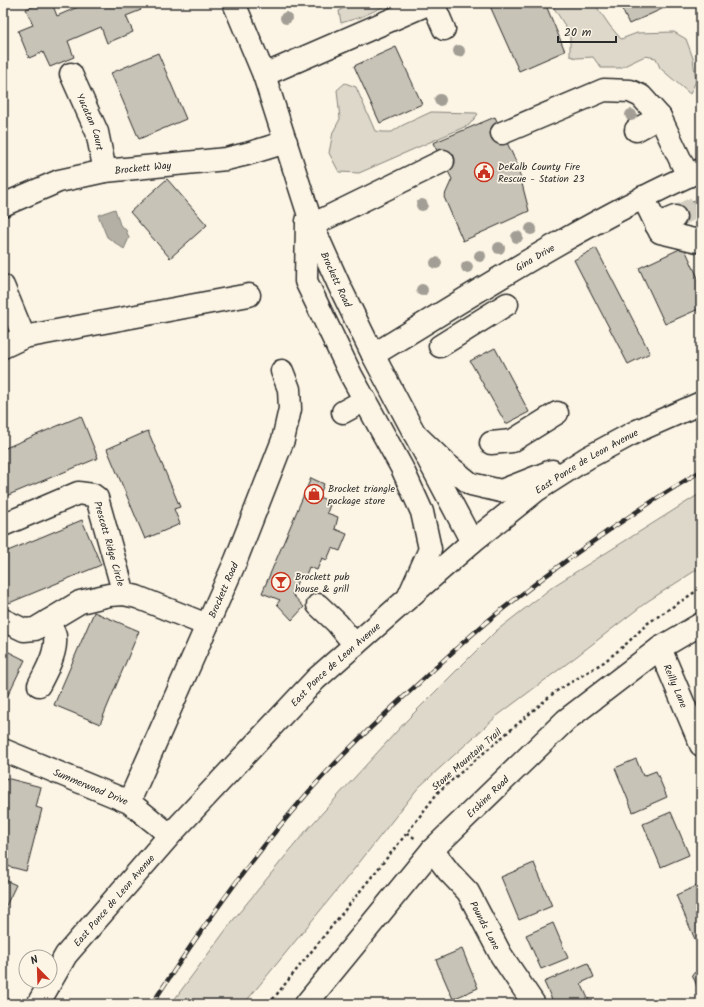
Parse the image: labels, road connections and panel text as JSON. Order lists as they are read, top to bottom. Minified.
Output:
{"streets":{"street":["Yucatan Court","Brockett Way","Gina Drive","Brockett Road","East Ponce de Leon Avenue","Prescott Ridge Circle","Reilly Lane","Summerwood Drive","Erskine Road","Pounds Lane"],"path":["Stone Mountain Trail"]},"crossings":[["Yucatan Court","Brockett Way"],["Brockett Way","Brockett Road"],["Gina Drive","Brockett Road"],["Brockett Road","East Ponce de Leon Avenue"],["Brockett Road","Prescott Ridge Circle"],["Brockett Road","Summerwood Drive"],["East Ponce de Leon Avenue","Summerwood Drive"],["Reilly Lane","Erskine Road"],["Erskine Road","Pounds Lane"]],"places":{"public building":["DeKalb County Fire Rescue - Station 23"],"shop":["Brocket triangle package store"],"bar":["Brockett pub house & grill"]},"scale_bar":"20 m","north":"top left"}
